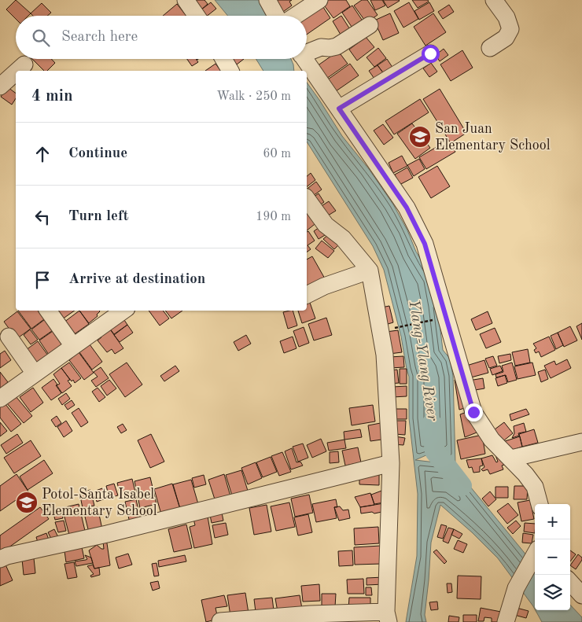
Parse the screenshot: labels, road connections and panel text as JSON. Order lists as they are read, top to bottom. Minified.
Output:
{"water":["Ylang-Ylang River"],"places":{"school or university":["San Juan Elementary School","Potol-Santa Isabel Elementary School"]},"page":{"search":"Search here","heading":["4 min","Walk · 250 m"],"list":[["Continue","60 m"],["Turn left","190 m"],"Arrive at destination"],"map_buttons":["+","−"]}}
